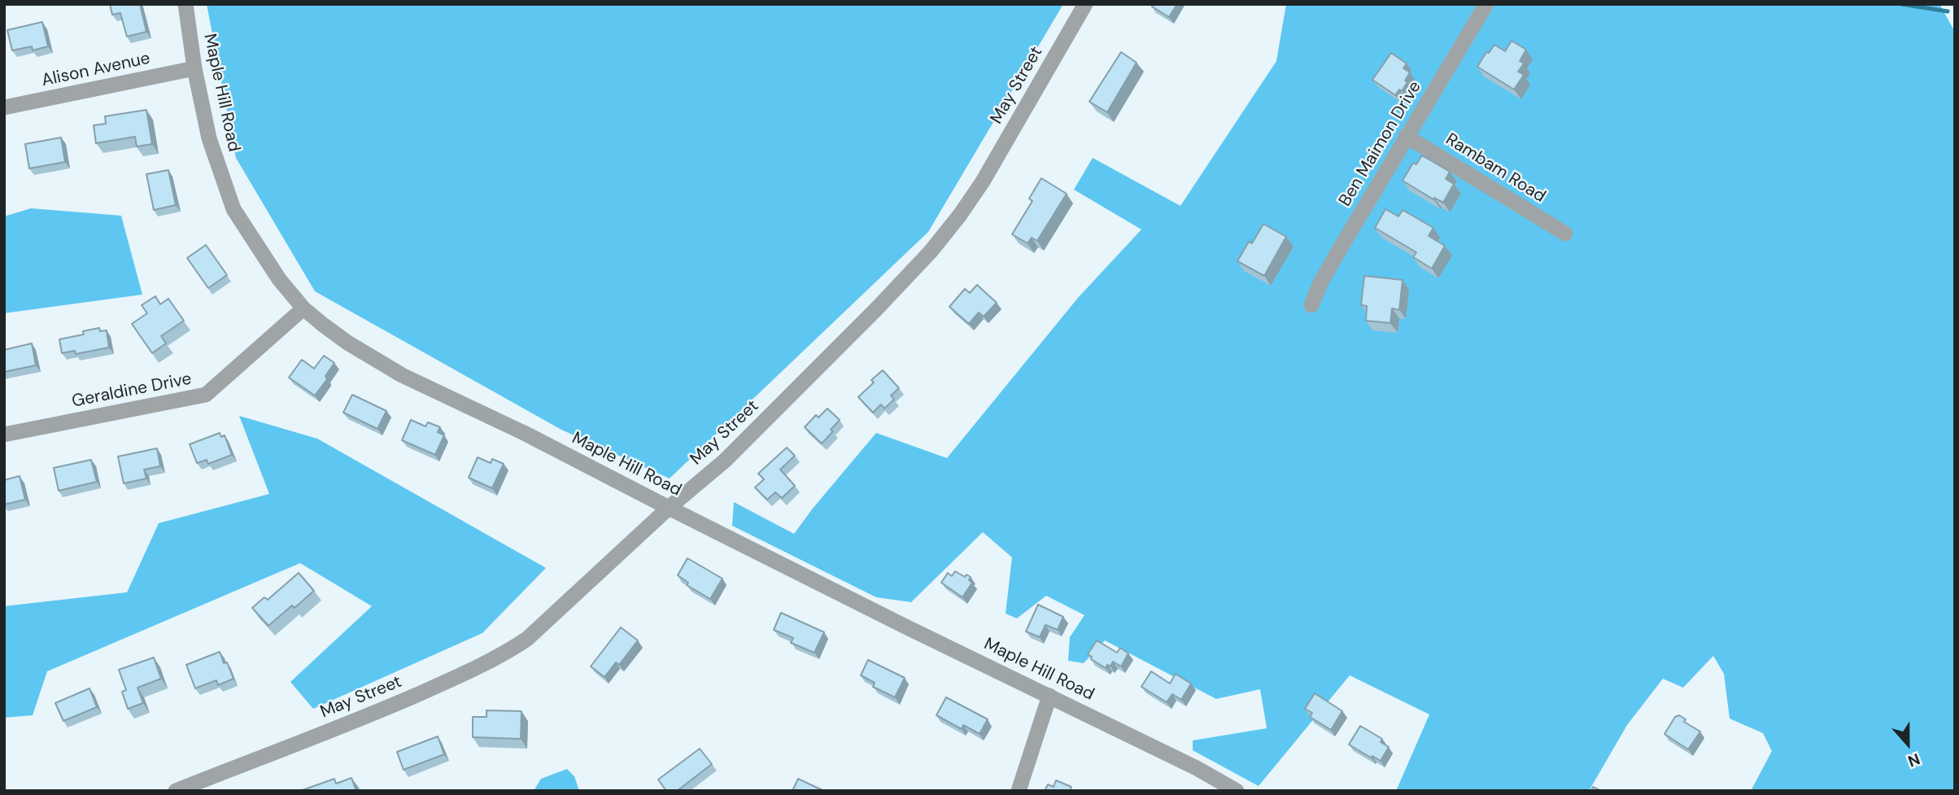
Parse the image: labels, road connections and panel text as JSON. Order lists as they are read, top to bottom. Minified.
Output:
{"streets":{"street":["Alison Avenue","May Street","Maple Hill Road","Ben Maimon Drive","Rambam Road","Geraldine Drive"]},"crossings":[["Alison Avenue","Maple Hill Road"],["May Street","Maple Hill Road"],["Maple Hill Road","Geraldine Drive"],["Ben Maimon Drive","Rambam Road"]],"north":"bottom"}
